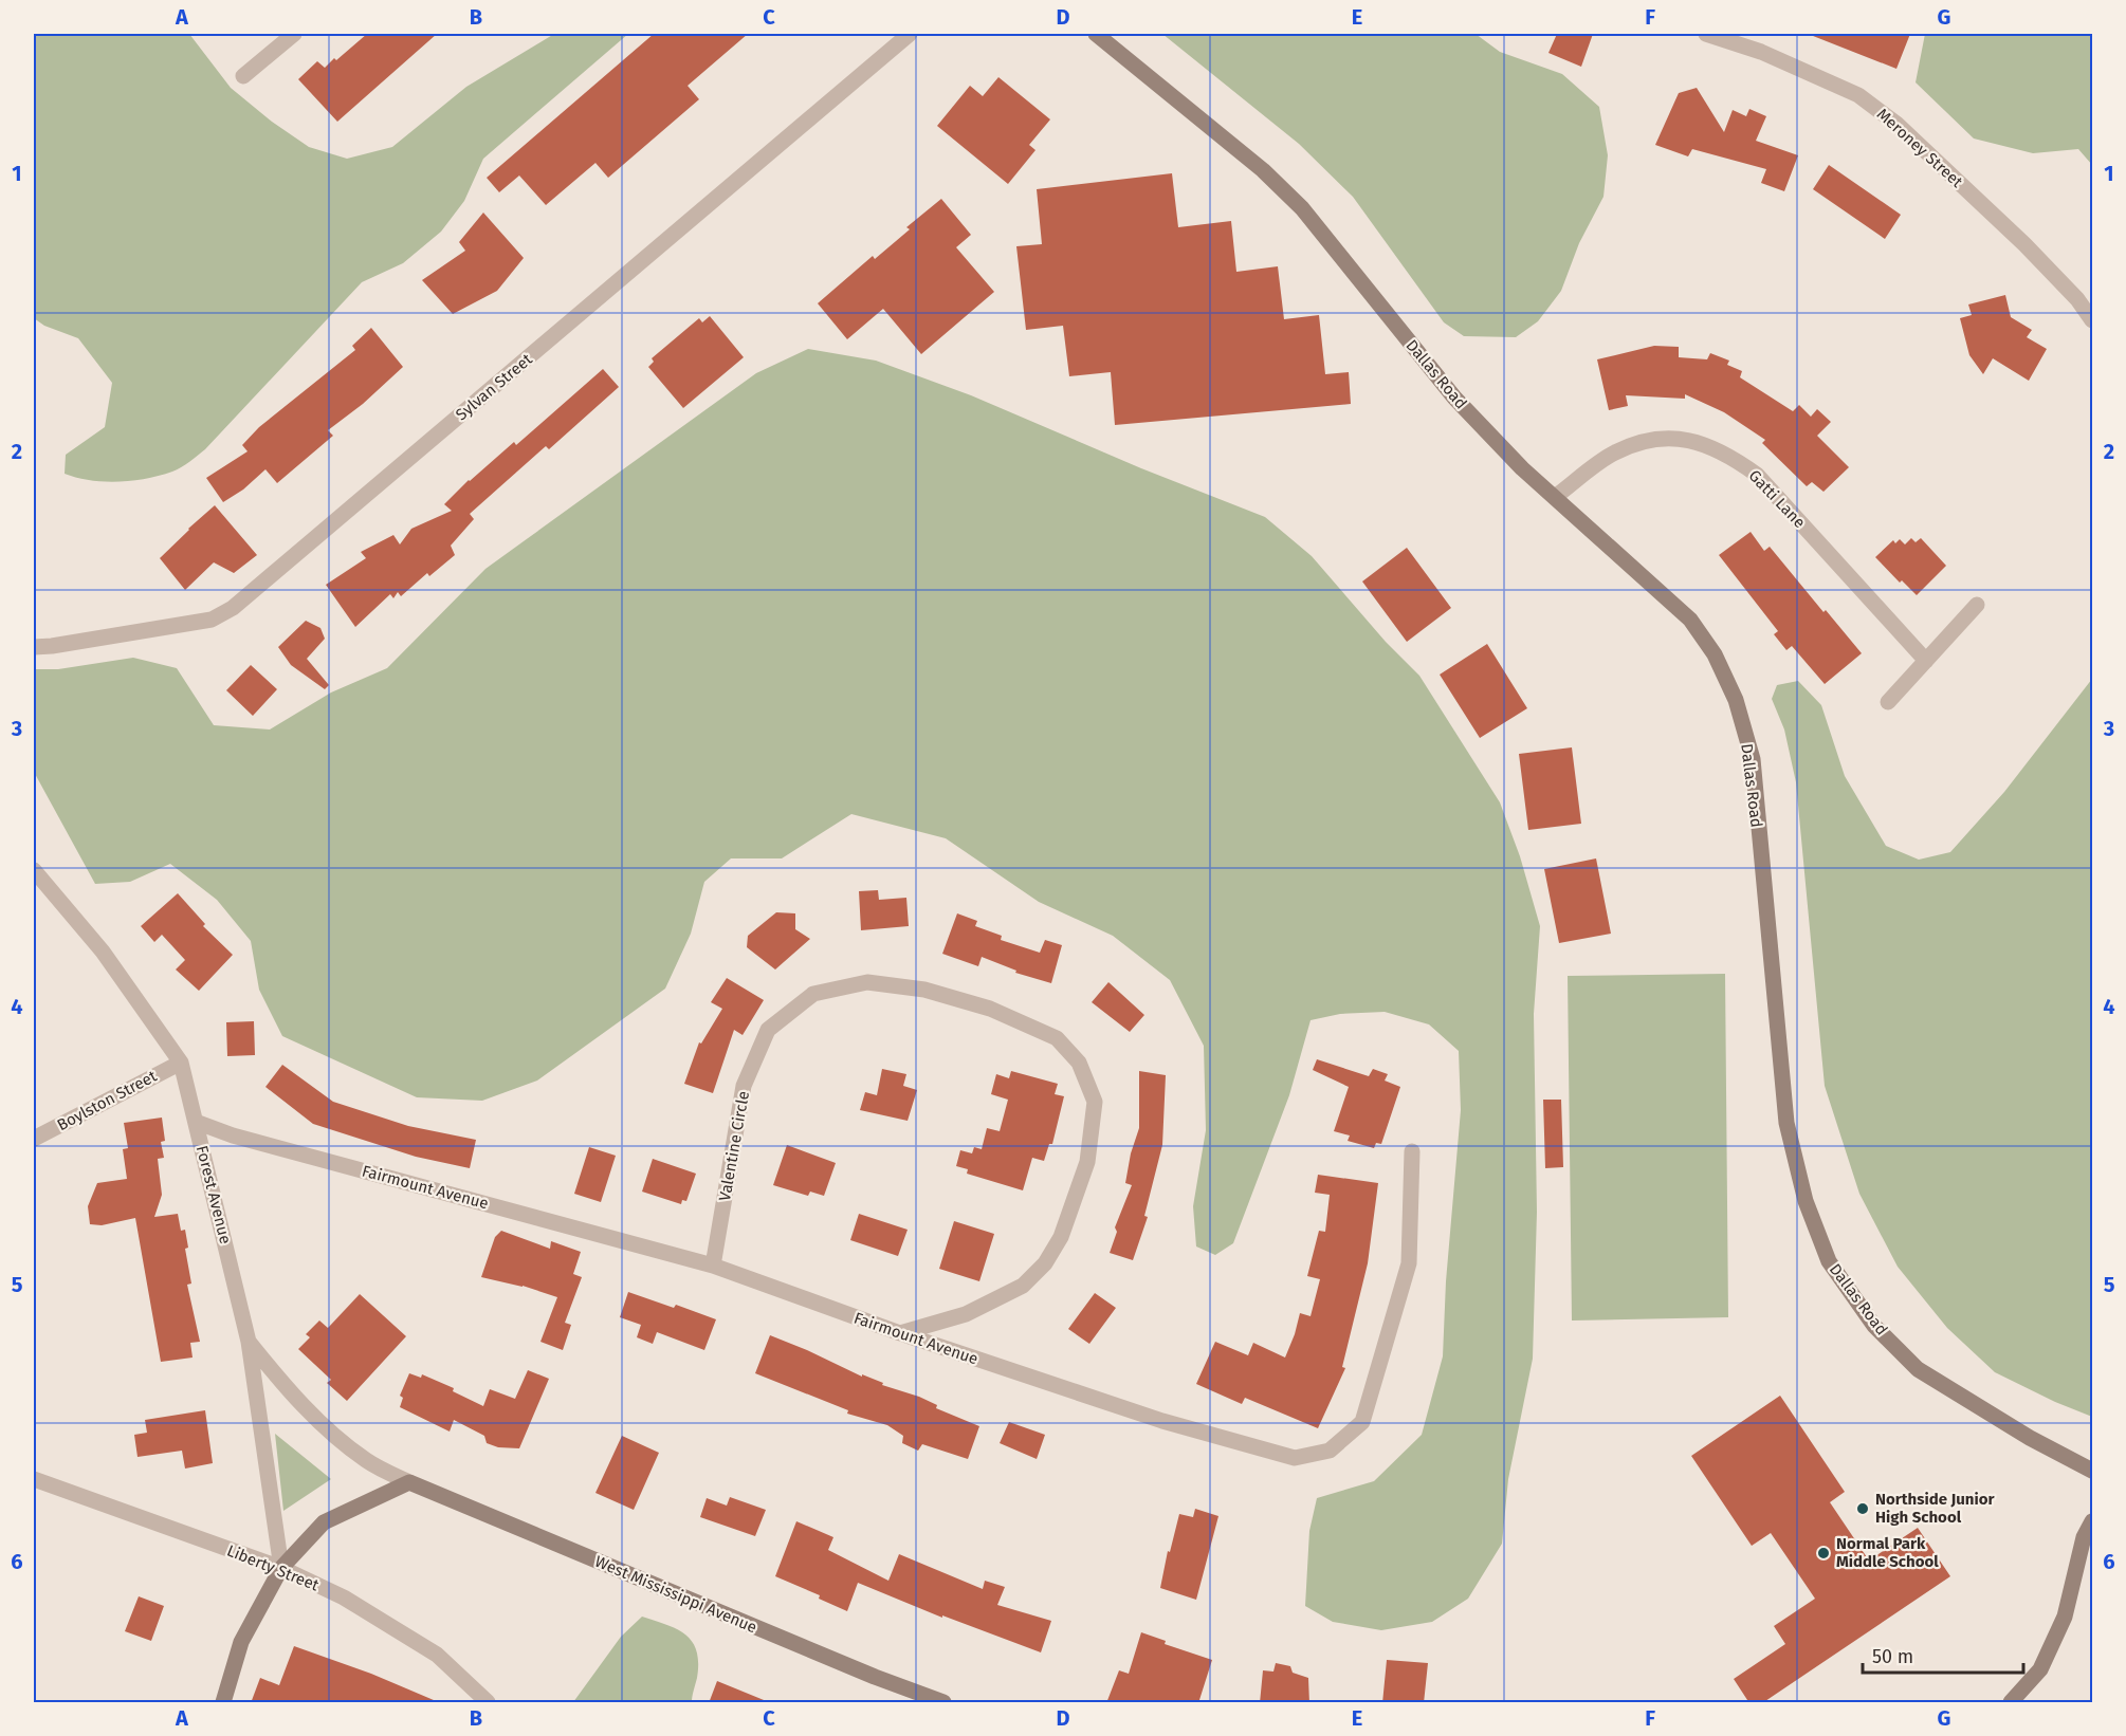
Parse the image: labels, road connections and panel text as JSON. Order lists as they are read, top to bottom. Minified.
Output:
{"streets":{"street":["Meroney Street","Dallas Road","Sylvan Street","Gatti Lane","Boylston Street","Valentine Circle","Fairmount Avenue","Forest Avenue","Liberty Street","West Mississippi Avenue"]},"crossings":[["Dallas Road","Gatti Lane"],["Boylston Street","Forest Avenue"],["Valentine Circle","Fairmount Avenue"],["Fairmount Avenue","Forest Avenue"],["Forest Avenue","Liberty Street"],["Forest Avenue","West Mississippi Avenue"]],"places":["Northside Junior High School","Normal Park Middle School"],"scale_bar":"50 m","grid":{"columns":["A","B","C","D","E","F","G"],"rows":["1","2","3","4","5","6"]}}
